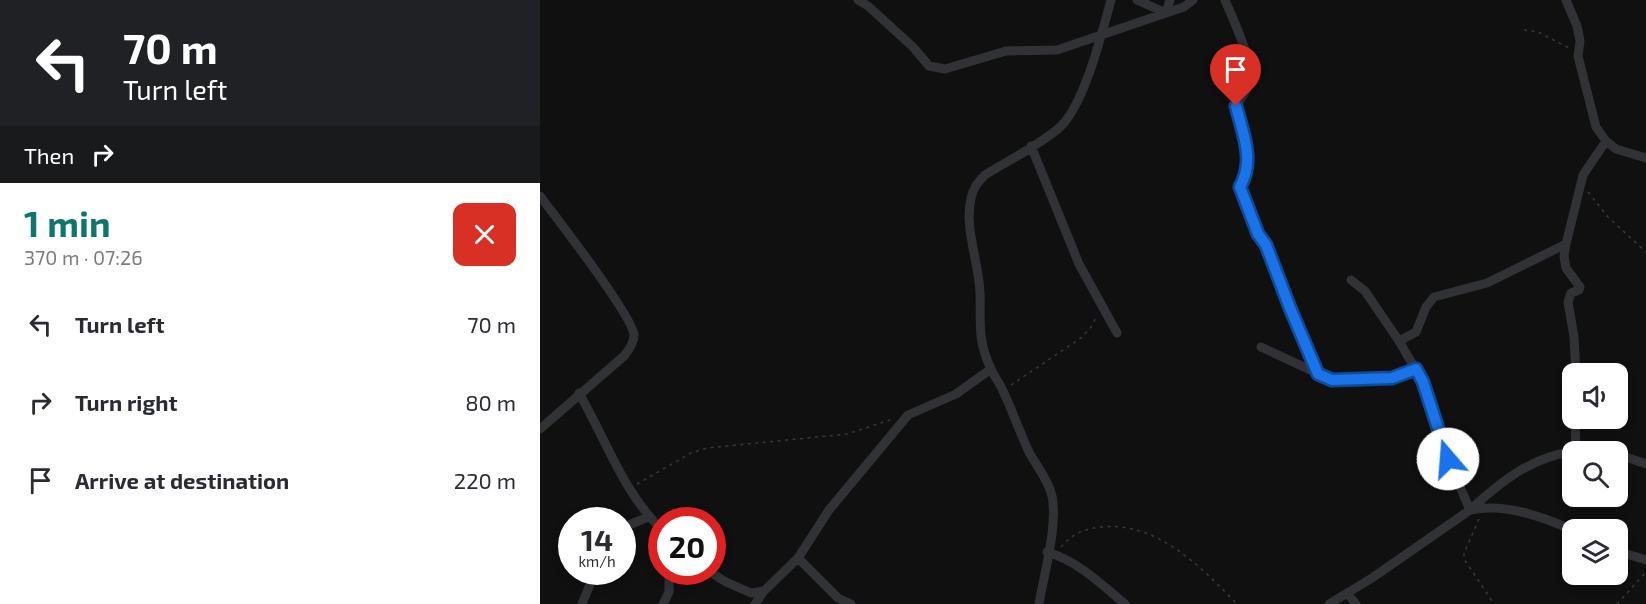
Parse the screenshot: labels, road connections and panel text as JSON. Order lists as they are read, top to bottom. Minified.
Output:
{"page":{"turn":["70 m","Turn left"],"then":"Then","heading":["1 min","370 m · 07:26"],"list":[{"name":"Turn left","value":"70 m"},{"name":"Turn right","value":"80 m"},{"name":"Arrive at destination","value":"220 m"}],"speed":"14 km/h","limit":"20"}}
